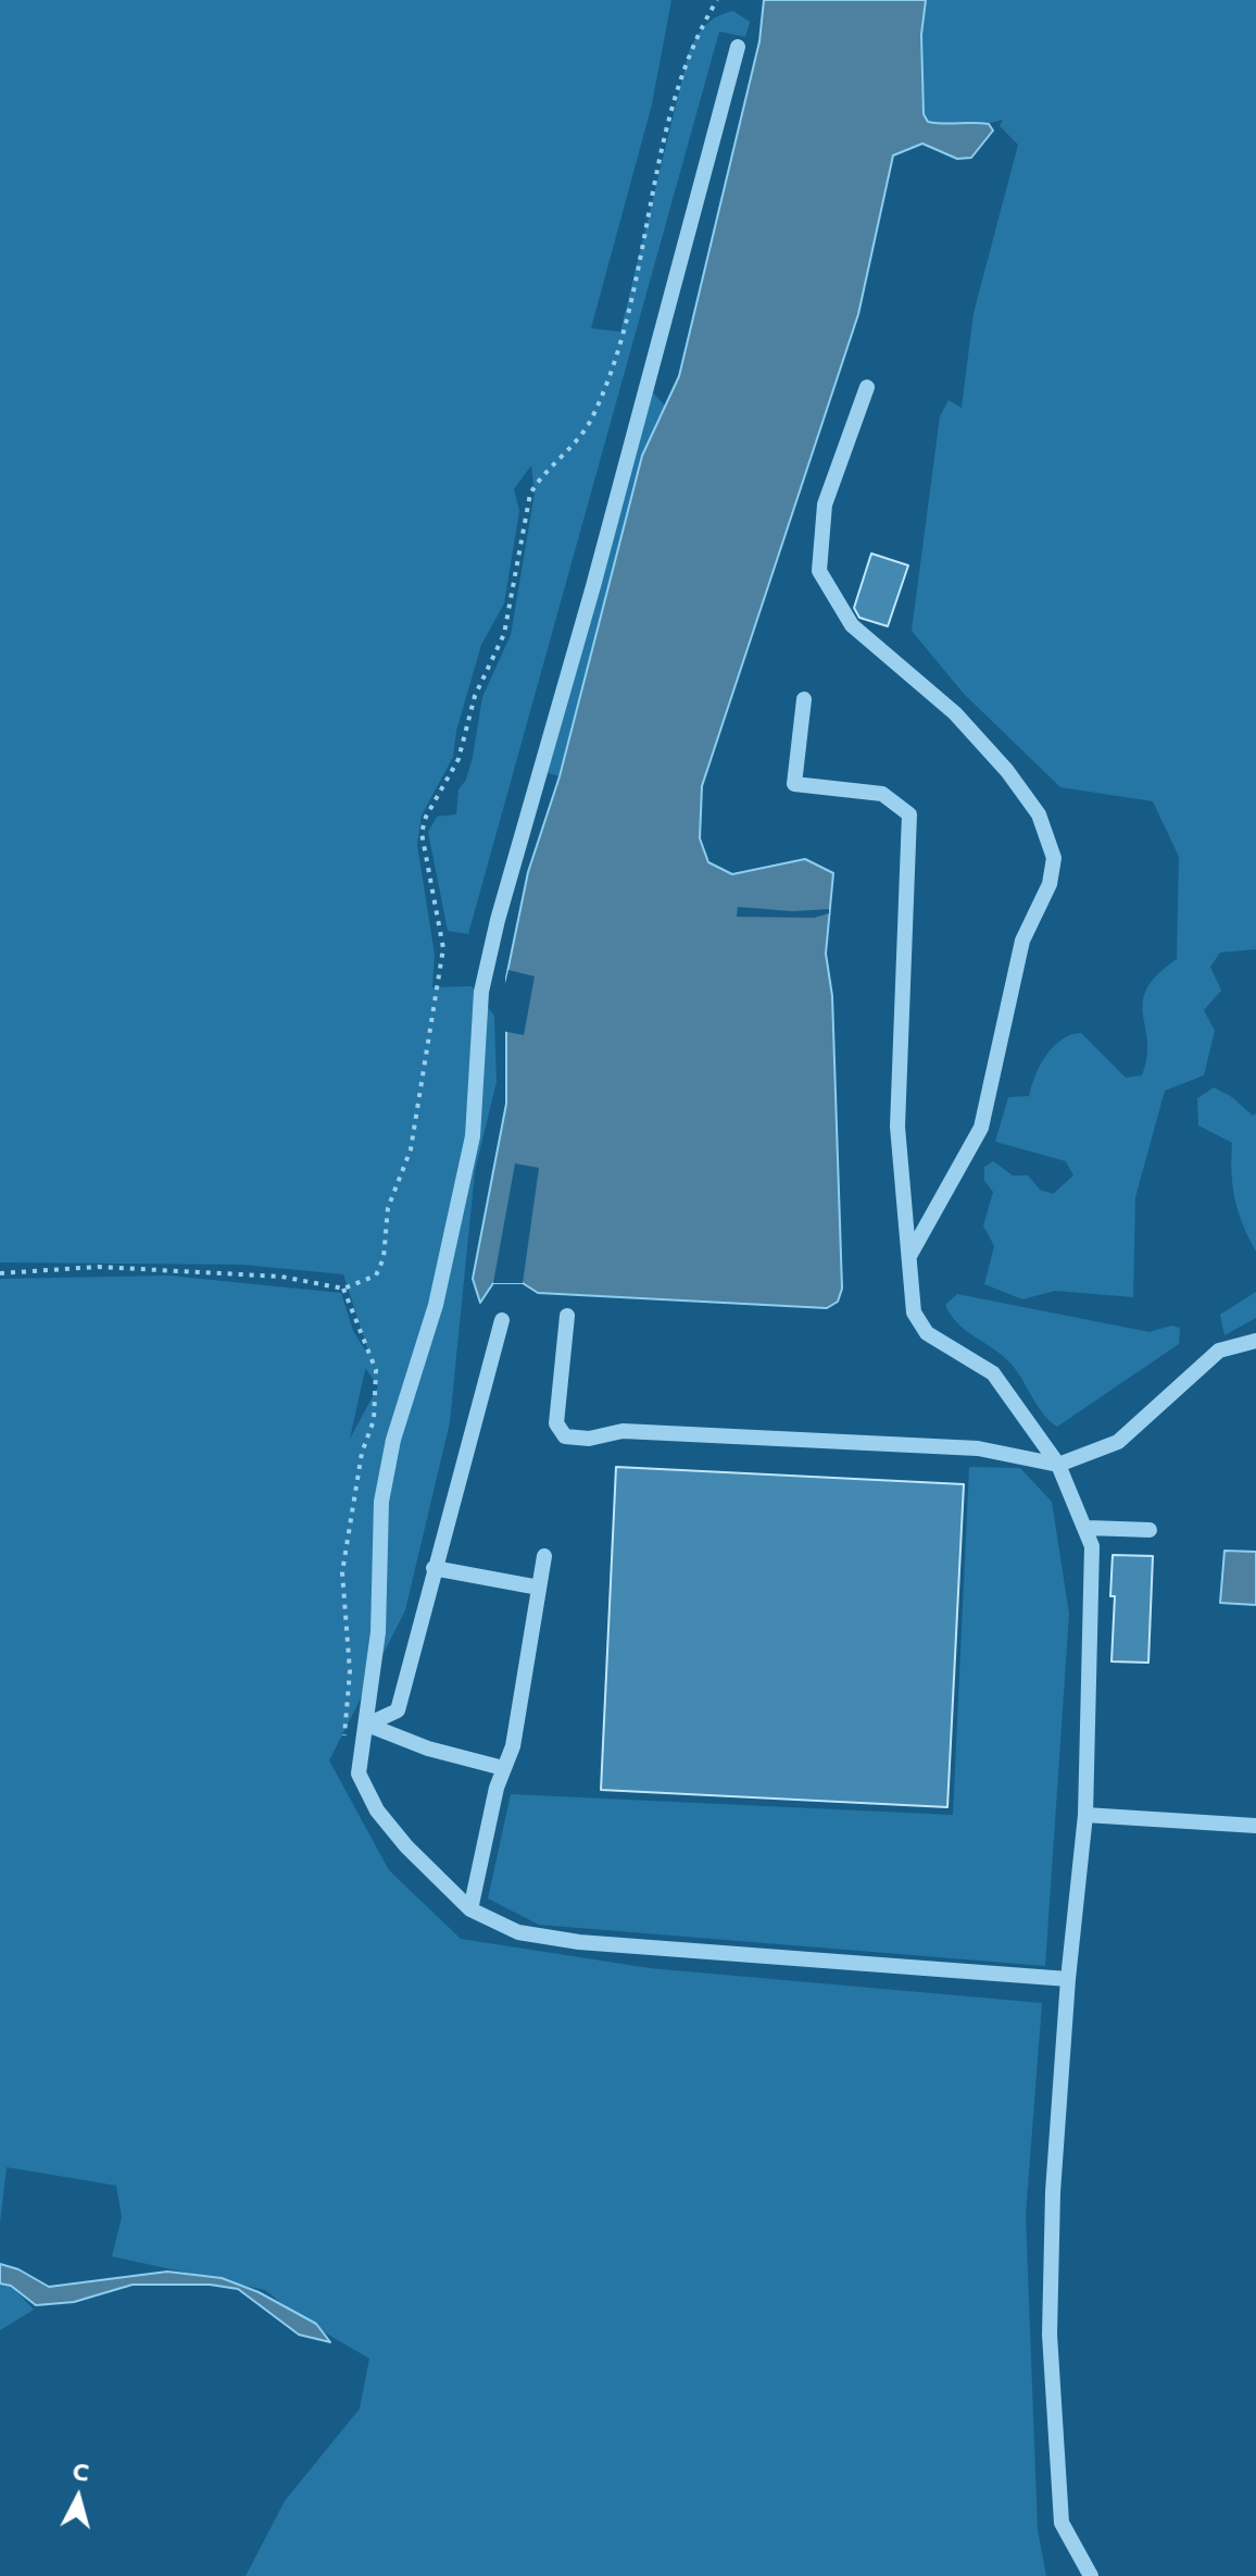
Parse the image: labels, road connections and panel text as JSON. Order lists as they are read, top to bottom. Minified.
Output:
{"north":"top"}
